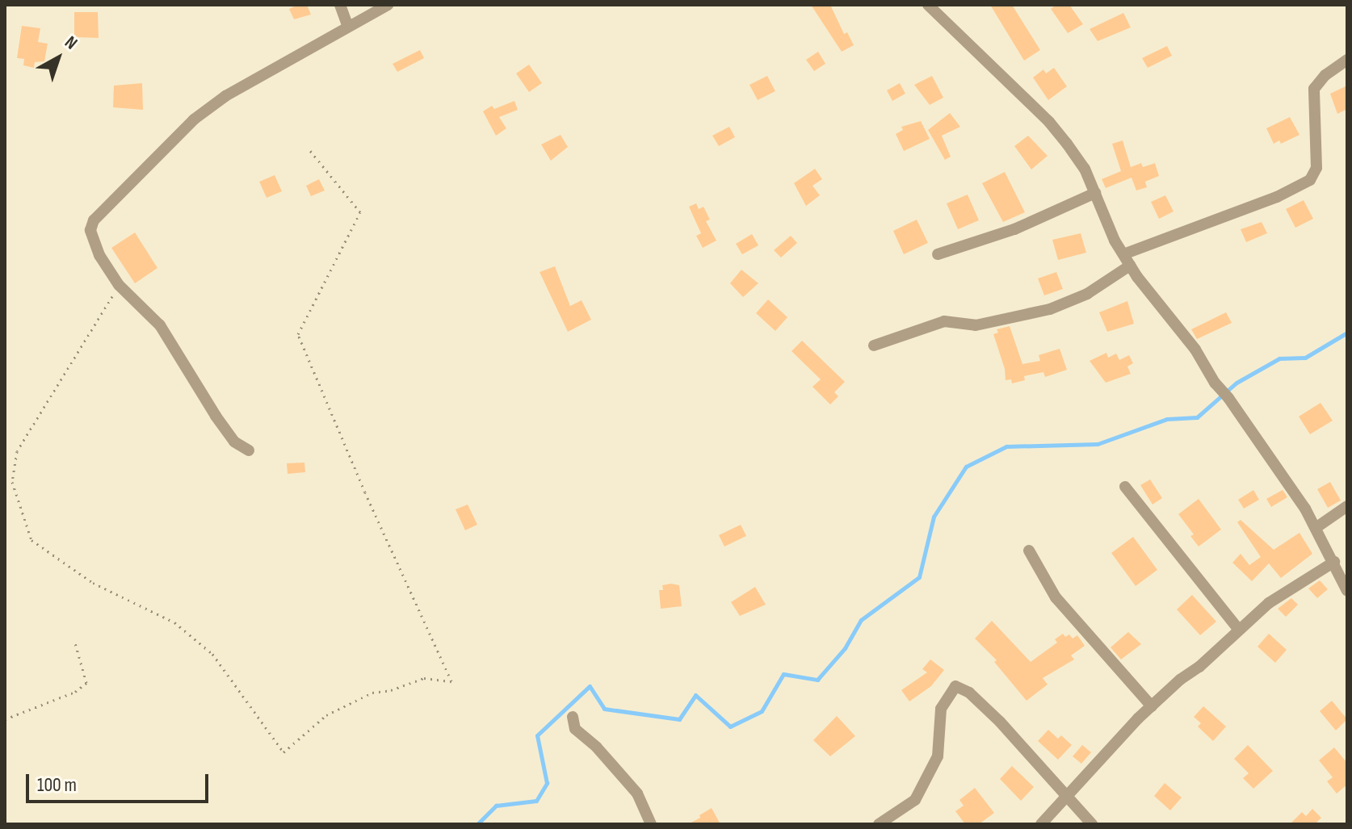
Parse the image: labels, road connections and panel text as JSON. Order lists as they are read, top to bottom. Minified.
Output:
{"scale_bar":"100 m","north":"top right"}
